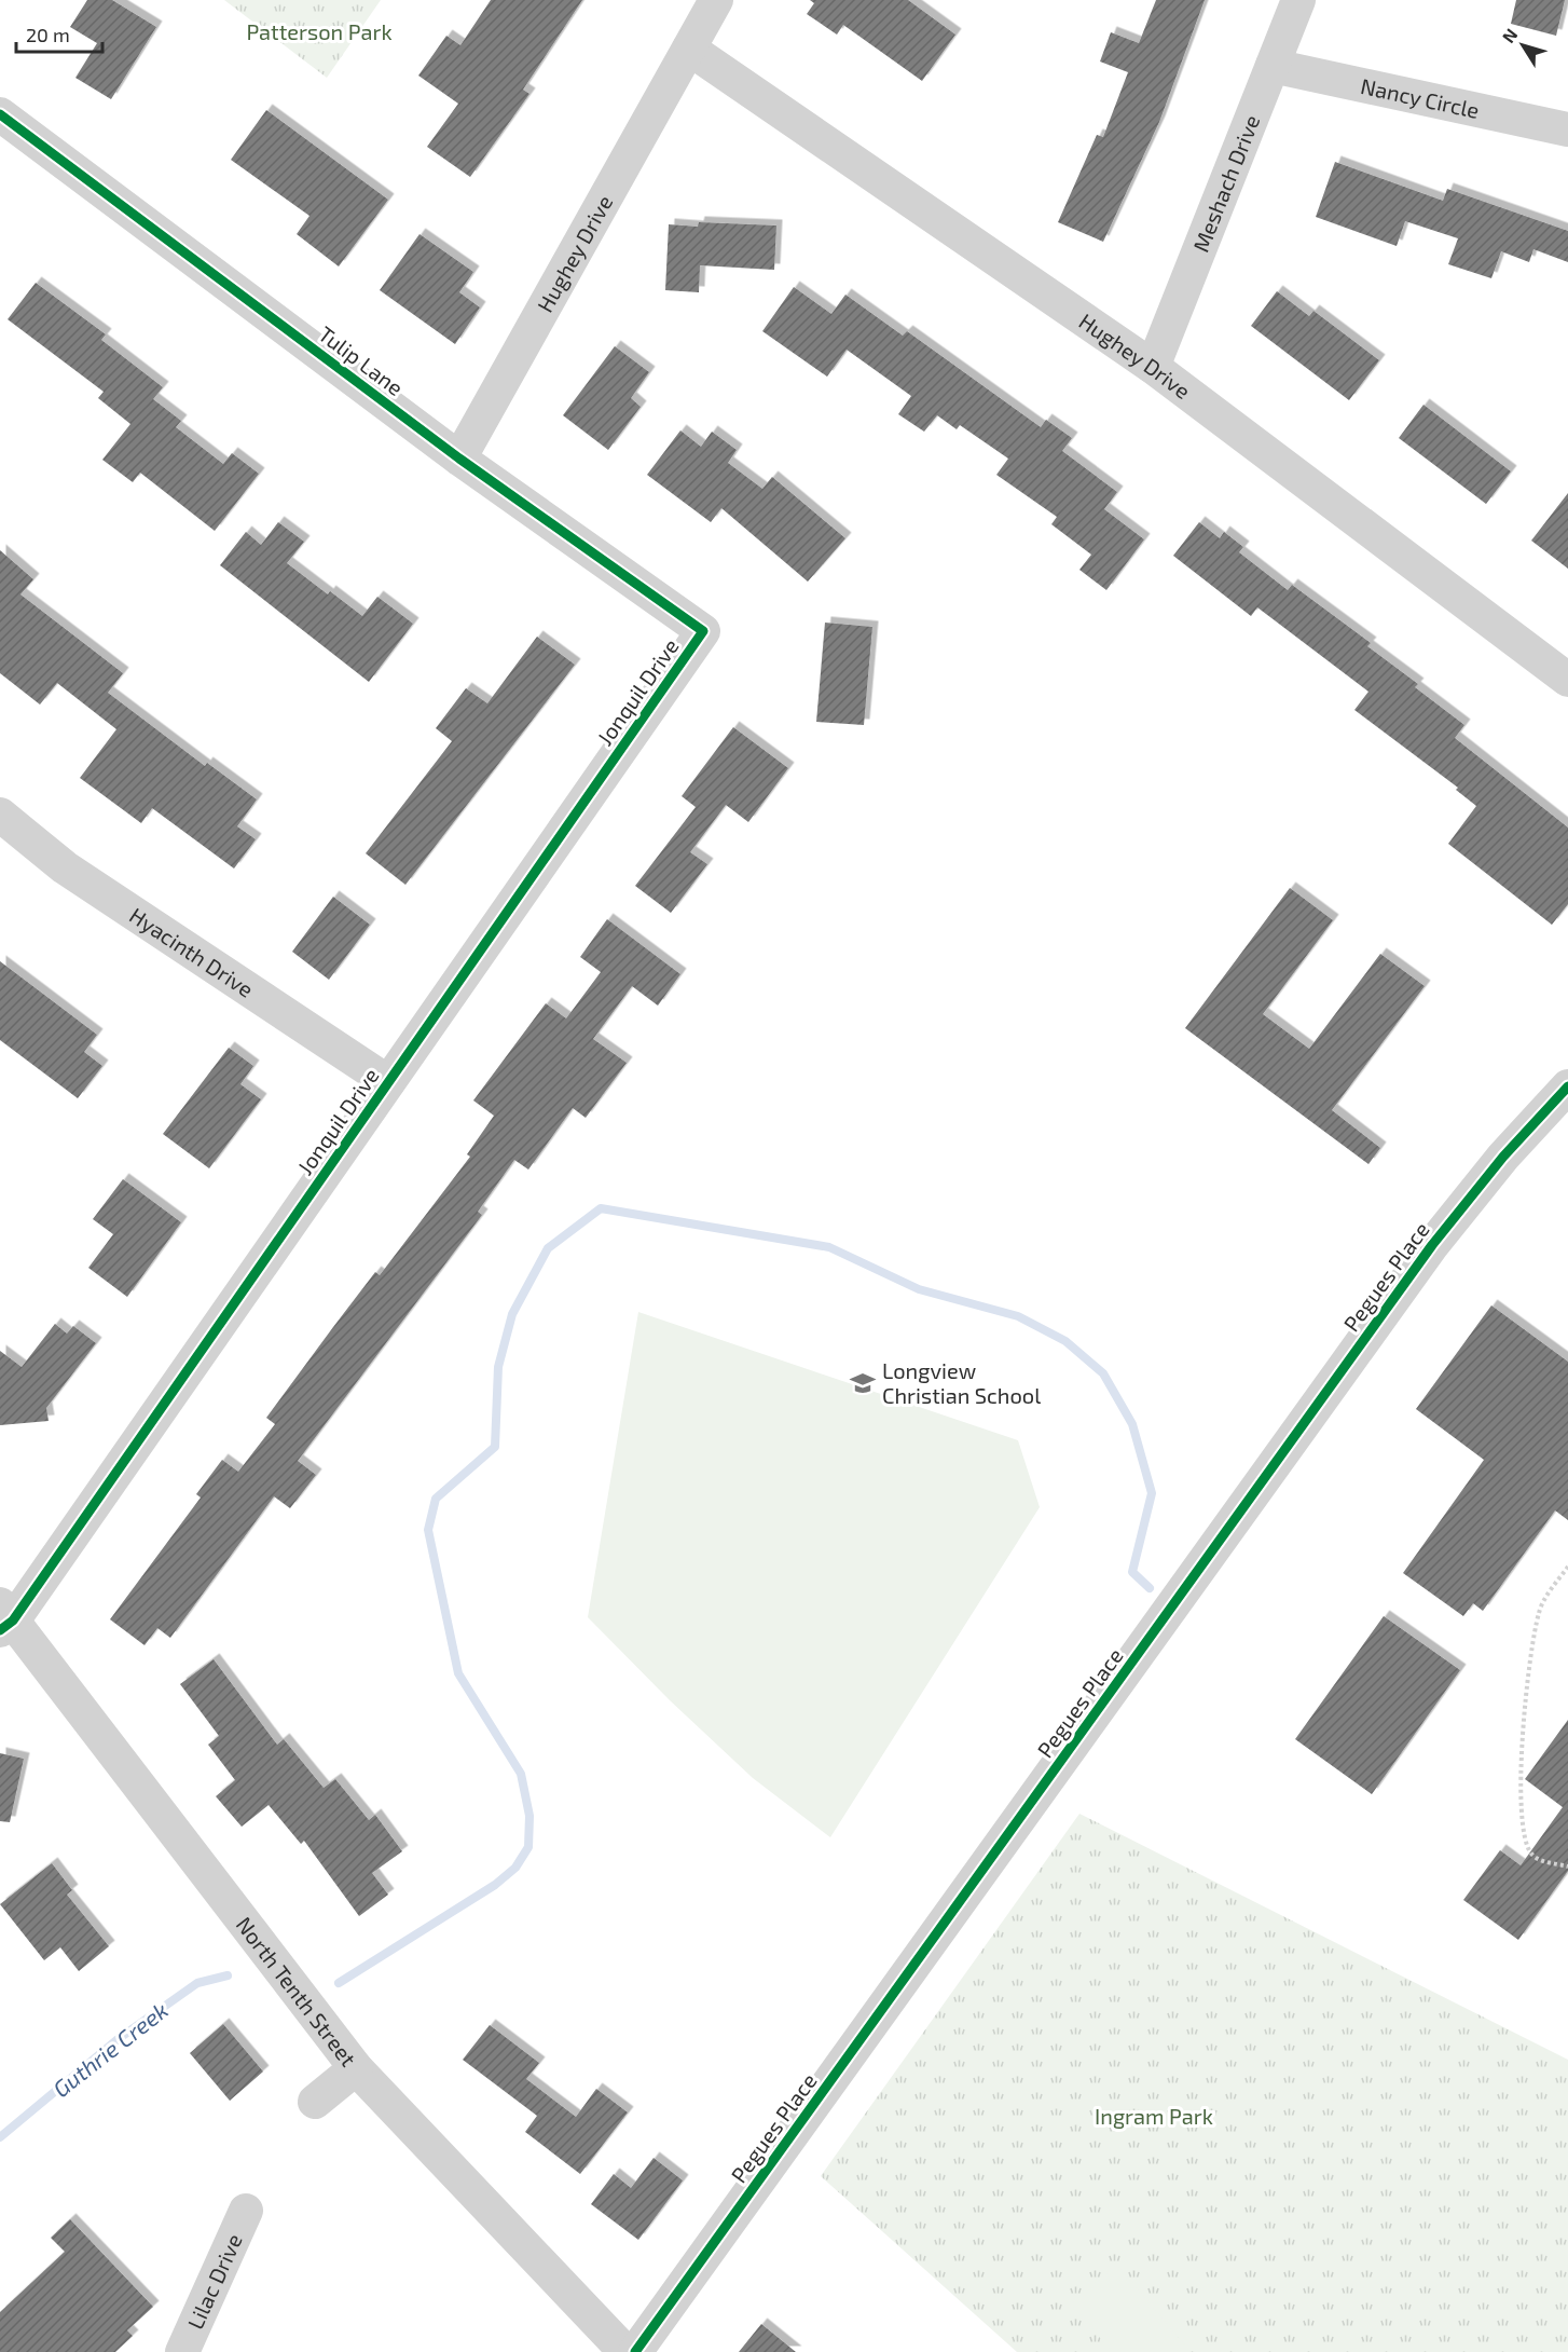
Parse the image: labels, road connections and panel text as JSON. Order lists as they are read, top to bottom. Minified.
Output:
{"streets":{"street":["Nancy Circle","Meshach Drive","Hughey Drive","Tulip Lane","Jonquil Drive","Hyacinth Drive","Pegues Place","North Tenth Street","Lilac Drive"]},"crossings":[["Nancy Circle","Meshach Drive"],["Meshach Drive","Hughey Drive"],["Hughey Drive","Tulip Lane"],["Tulip Lane","Jonquil Drive"],["Jonquil Drive","Hyacinth Drive"],["Jonquil Drive","North Tenth Street"]],"water":["Guthrie Creek"],"parks":["Patterson Park","Ingram Park"],"places":{"school or university":["Longview Christian School"]},"scale_bar":"20 m","north":"top left"}
